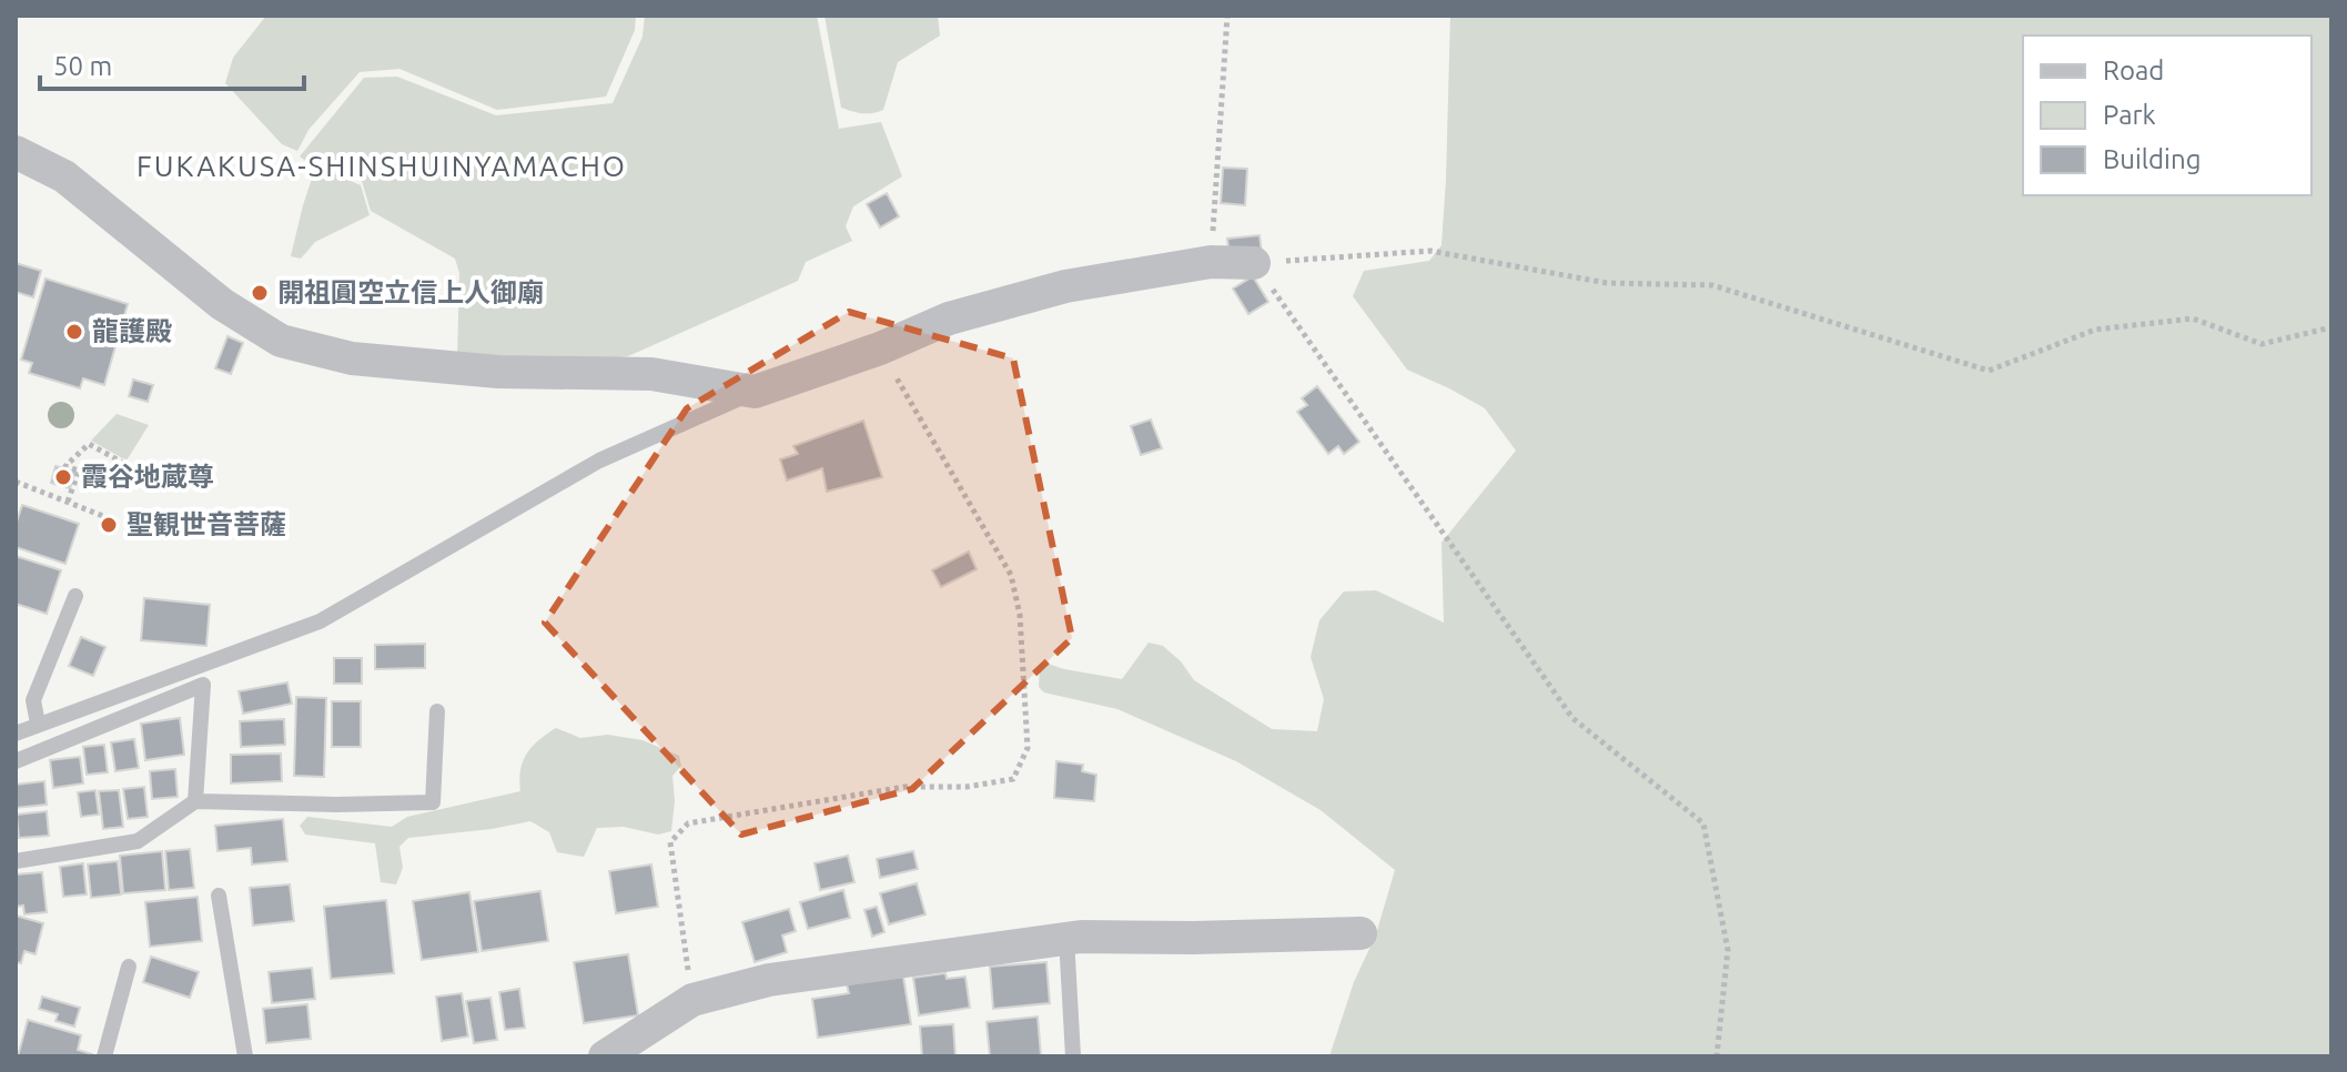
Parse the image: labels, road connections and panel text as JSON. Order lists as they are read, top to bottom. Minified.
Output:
{"districts":["FUKAKUSA-SHINSHUINYAMACHO"],"places":["開祖圓空立信上人御廟","龍護殿","霞谷地蔵尊","聖観世音菩薩"],"legend":["Road","Park","Building"],"scale_bar":"50 m"}
